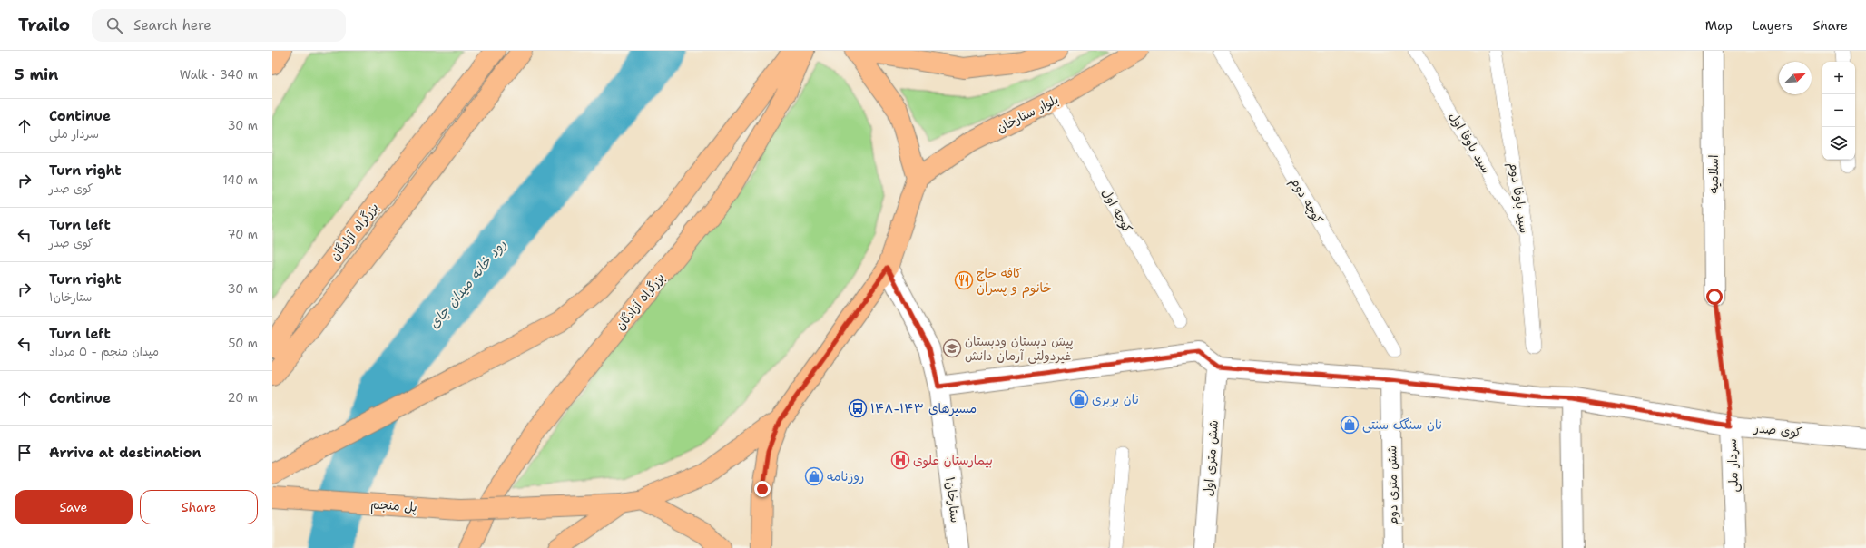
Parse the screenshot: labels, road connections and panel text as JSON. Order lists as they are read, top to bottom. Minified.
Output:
{"streets":{"main road":["بلوار ستارخان","بزرگراه آزادگان","پل منجم"],"street":["اسلامیه","کوی صدر","شش متری اول","سردار ملی","شش متری دوم","ستارخان۱"],"lane":["سید باوفا اول","سید باوفا دوم","کوچه دوم","کوچه اول"]},"crossings":[["بلوار ستارخان","کوچه اول"],["سید باوفا اول","سید باوفا دوم"],["اسلامیه","سردار ملی"],["کوی صدر","شش متری اول"],["کوی صدر","سردار ملی"],["کوی صدر","شش متری دوم"]],"water":["رود خانه میدان چای"],"places":{"restaurant":["کافه حاج‌ خانوم‌ و پسران"],"school or university":["پیش دبستان ودبستان غیردولتی آرمان دانش"],"shop":["نان بربری","نان سنگک سنتی","روزنامه"],"bus stop":["مسیرهای ۱۴۳-۱۴۸"],"hospital":["بیمارستان علوی"]},"north":"top right","page":{"header":"Trailo","search":"Search here","nav":["Map","Layers","Share"],"heading":["5 min","Walk · 340 m"],"map_buttons":["+","−"],"list":[["Continue","سردار ملی","30 m"],["Turn right","کوی صدر","140 m"],["Turn left","کوی صدر","70 m"],["Turn right","ستارخان۱","30 m"],["Turn left","میدان منجم - ۵ مرداد","50 m"],["Continue","20 m"],"Arrive at destination"],"buttons":["Save","Share"]}}
